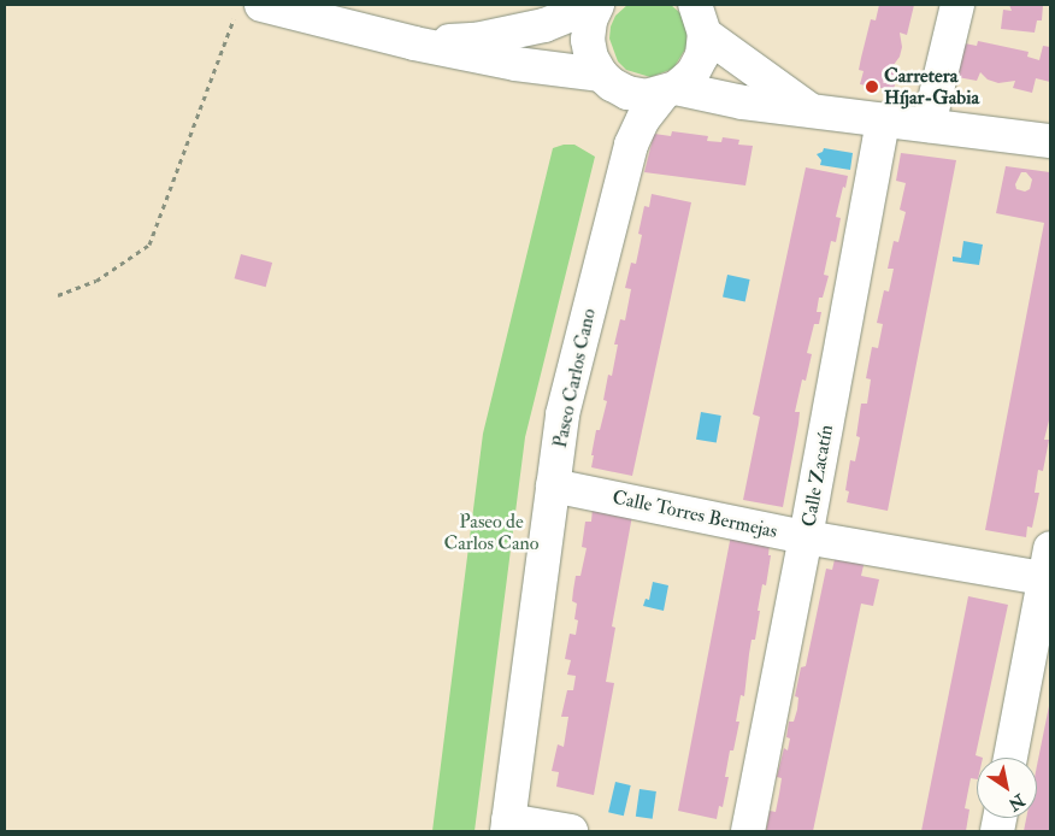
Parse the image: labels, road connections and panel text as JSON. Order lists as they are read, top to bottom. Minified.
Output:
{"streets":{"street":["Paseo Carlos Cano","Calle Zacatín","Calle Torres Bermejas"]},"crossings":[["Paseo Carlos Cano","Calle Torres Bermejas"],["Calle Zacatín","Calle Torres Bermejas"]],"parks":["Paseo de Carlos Cano"],"places":["Carretera Híjar-Gabia"],"north":"bottom right"}
